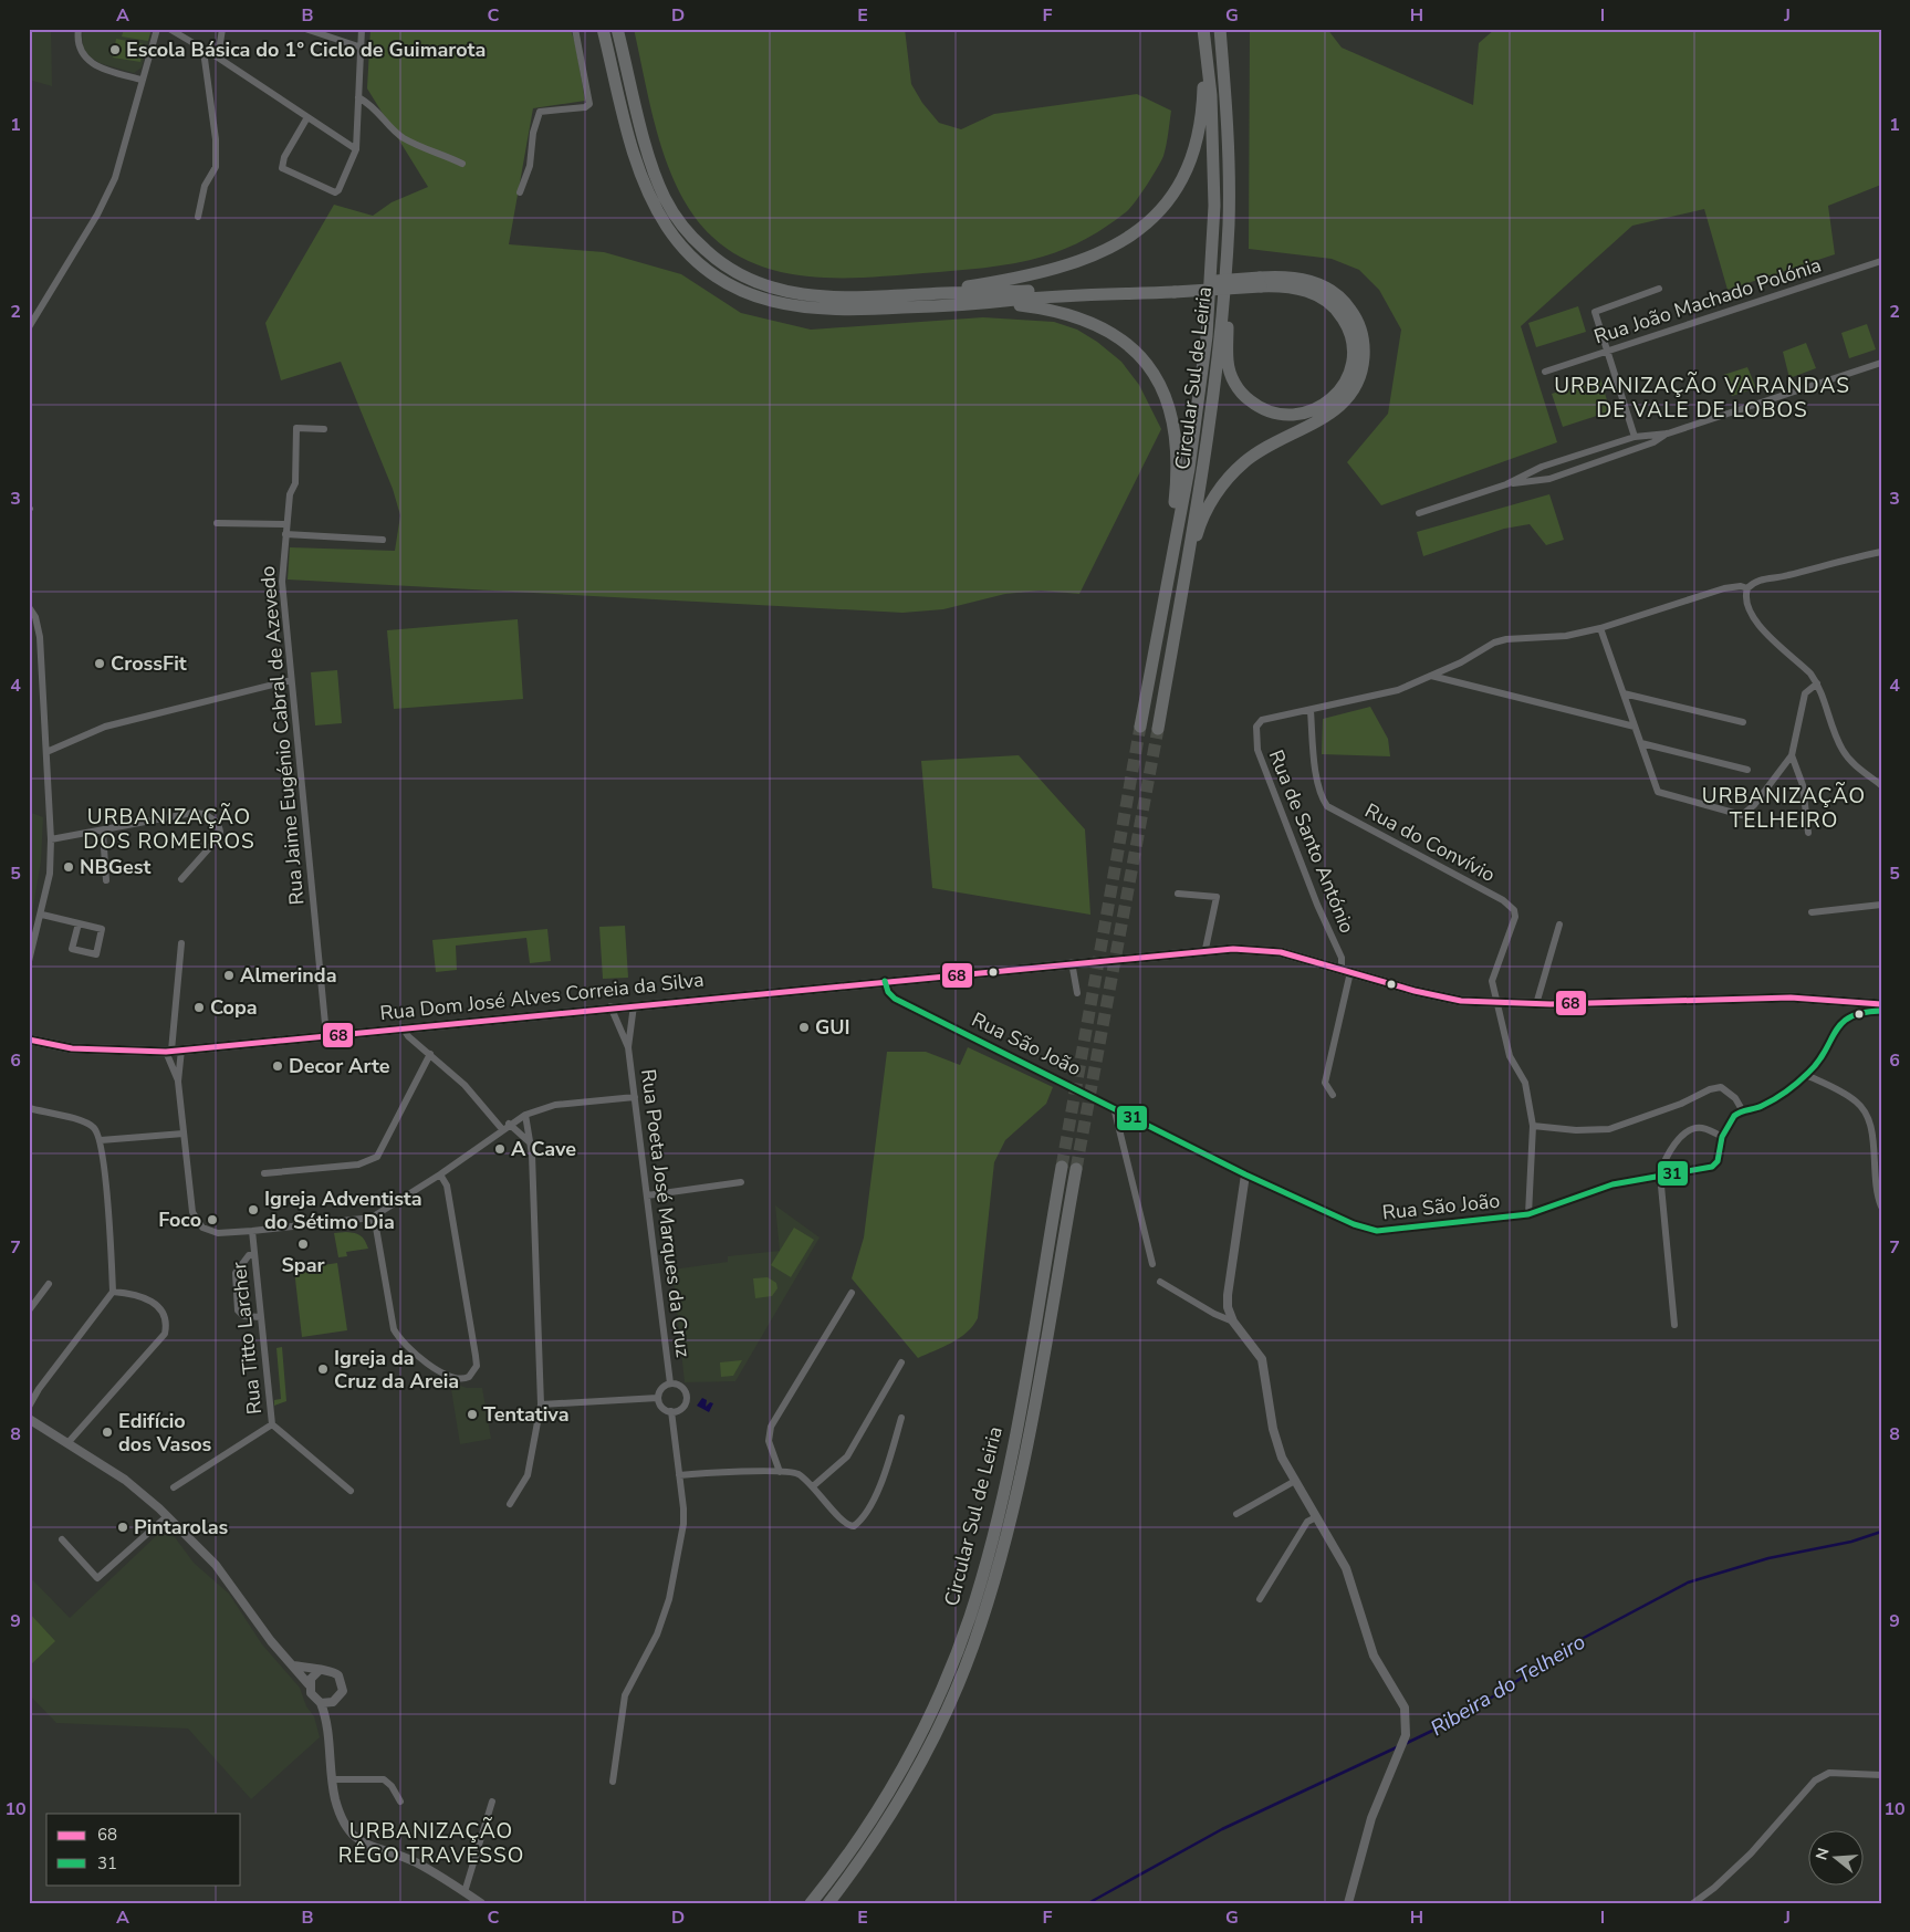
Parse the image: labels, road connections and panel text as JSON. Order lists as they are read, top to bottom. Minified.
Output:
{"streets":{"highway":["Circular Sul de Leiria"],"main road":["Rua Dom José Alves Correia da Silva"],"street":["Rua João Machado Polónia","Rua Jaime Eugénio Cabral de Azevedo","Rua de Santo António","Rua do Convívio","Rua São João","Rua Poeta José Marques da Cruz","Rua Titto Larcher"]},"crossings":[["Rua Jaime Eugénio Cabral de Azevedo","Rua Dom José Alves Correia da Silva"],["Rua de Santo António","Rua do Convívio"],["Rua de Santo António","Rua Dom José Alves Correia da Silva"],["Rua do Convívio","Rua Dom José Alves Correia da Silva"],["Rua Dom José Alves Correia da Silva","Rua São João"],["Rua Dom José Alves Correia da Silva","Rua Poeta José Marques da Cruz"]],"districts":["URBANIZAÇÃO VARANDAS DE VALE DE LOBOS","URBANIZAÇÃO TELHEIRO","URBANIZAÇÃO DOS ROMEIROS","URBANIZAÇÃO RÊGO TRAVESSO"],"water":["Ribeira do Telheiro"],"places":["Escola Básica do 1° Ciclo de Guimarota","CrossFit","NBGest","Almerinda","Copa","GUI","Decor Arte","A Cave","Igreja Adventista do Sétimo Dia","Foco","Spar","Igreja da Cruz da Areia","Tentativa","Edifício dos Vasos","Pintarolas"],"lines":["transit line 68","transit line 31"],"legend":["68","31"],"north":"left","grid":{"columns":["A","B","C","D","E","F","G","H","I","J"],"rows":["1","2","3","4","5","6","7","8","9","10"]}}
